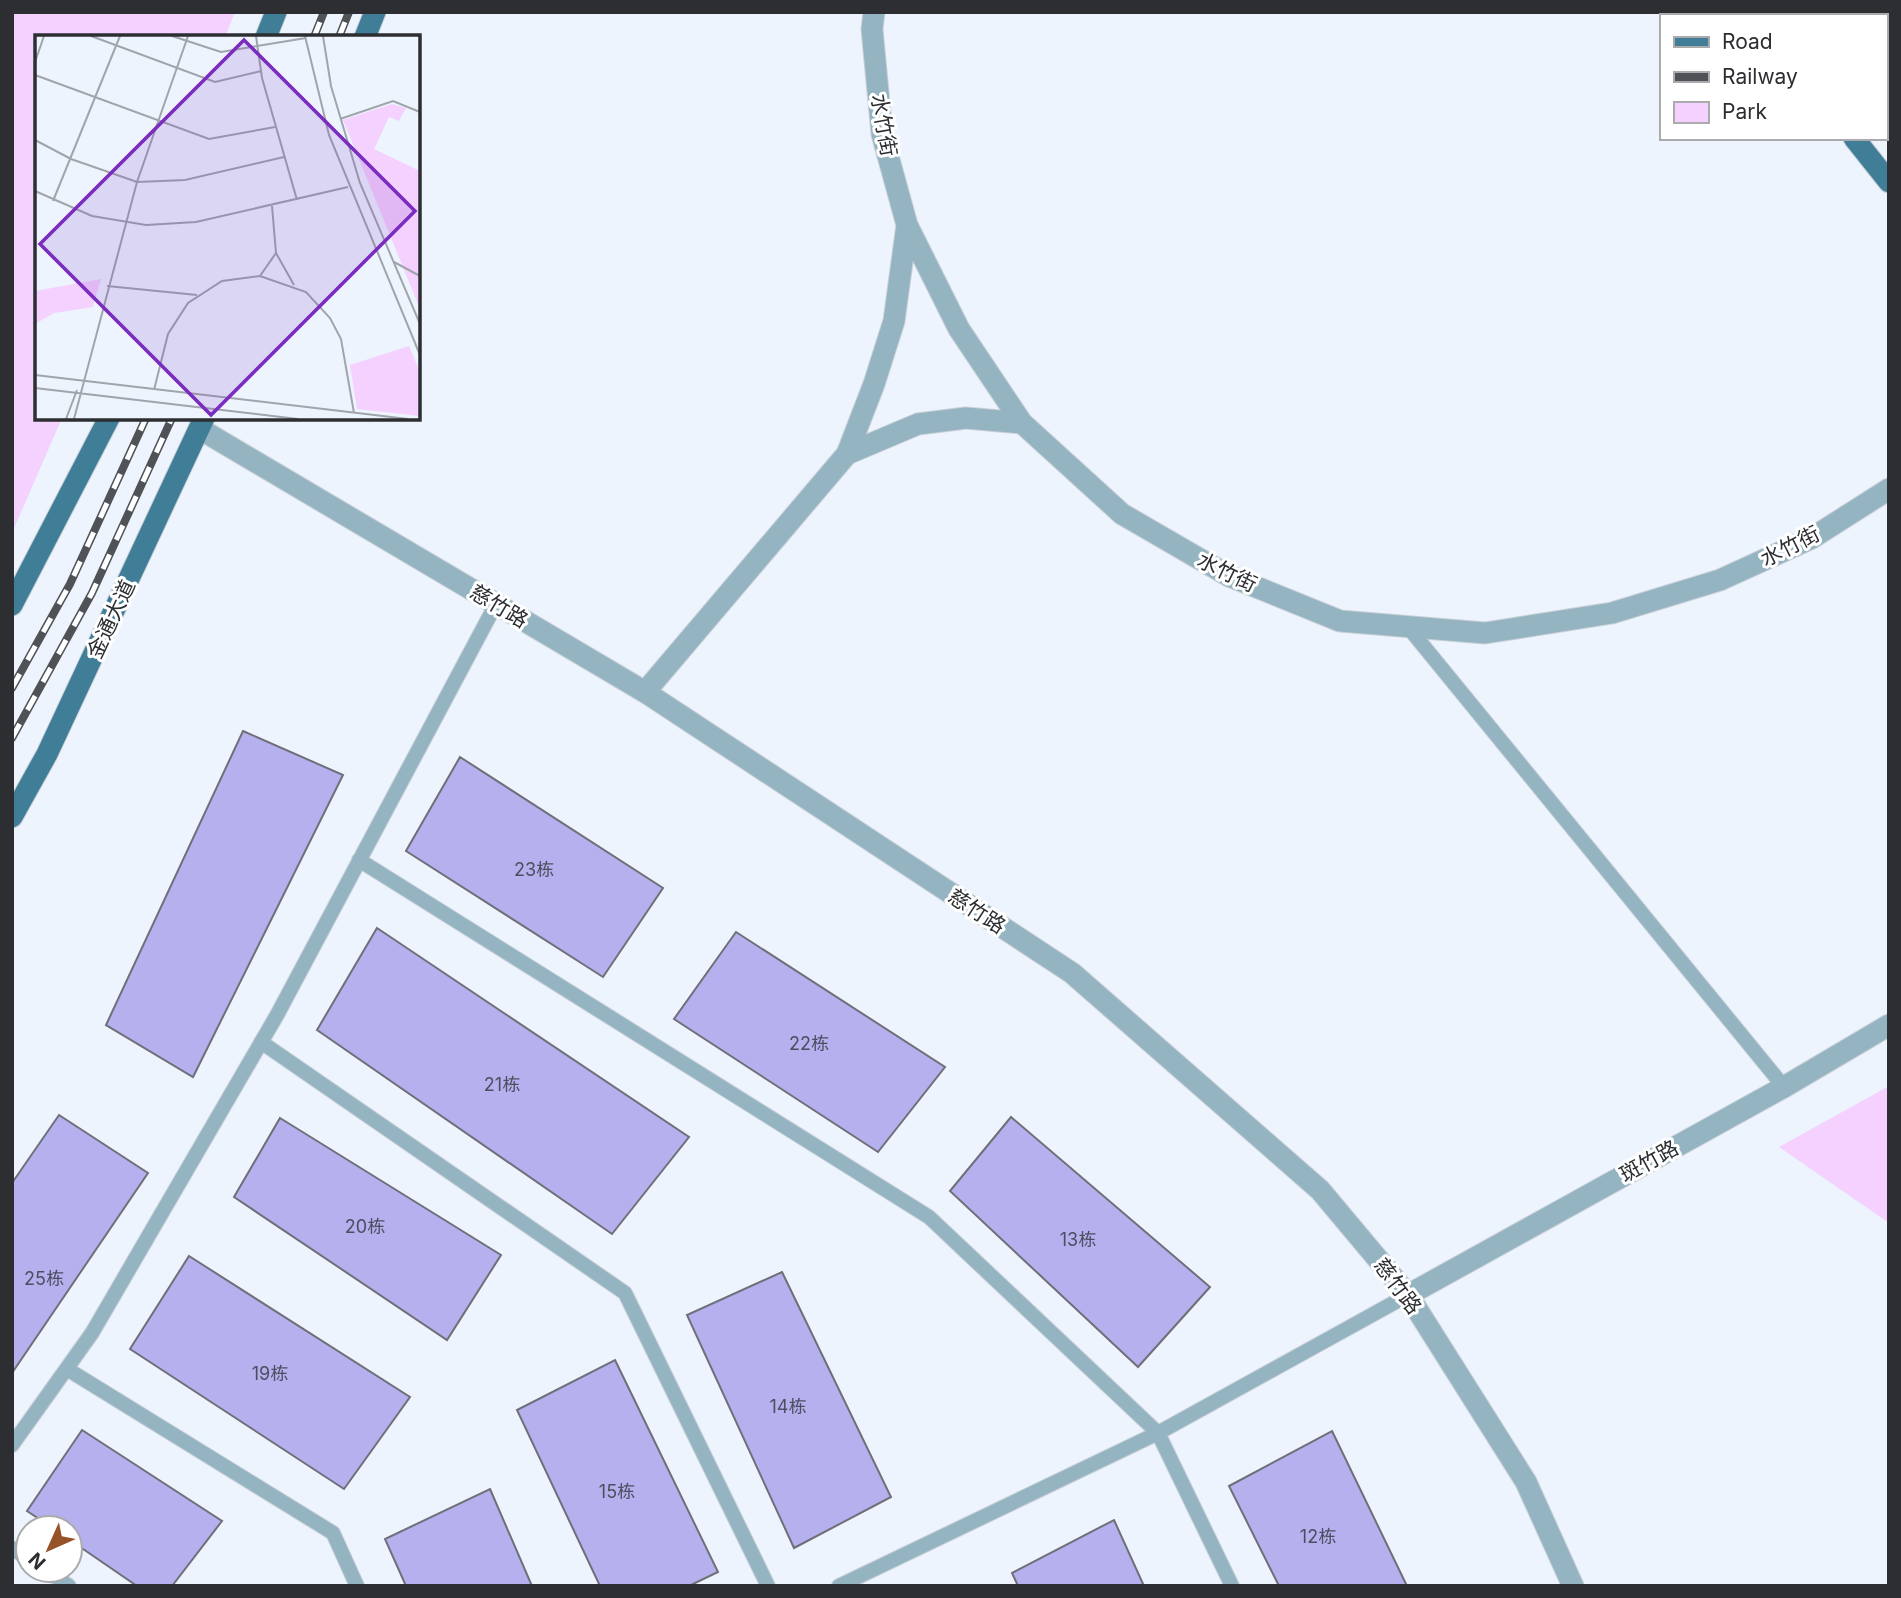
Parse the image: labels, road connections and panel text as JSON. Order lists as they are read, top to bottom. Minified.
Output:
{"streets":{"main road":["金通大道"],"street":["水竹街","慈竹路","斑竹路"]},"crossings":[["慈竹路","金通大道"],["慈竹路","斑竹路"]],"house_numbers":["23栋","22栋","21栋","20栋","13栋","25栋","19栋","14栋","15栋","12栋"],"legend":["Road","Railway","Park"],"north":"bottom left"}
